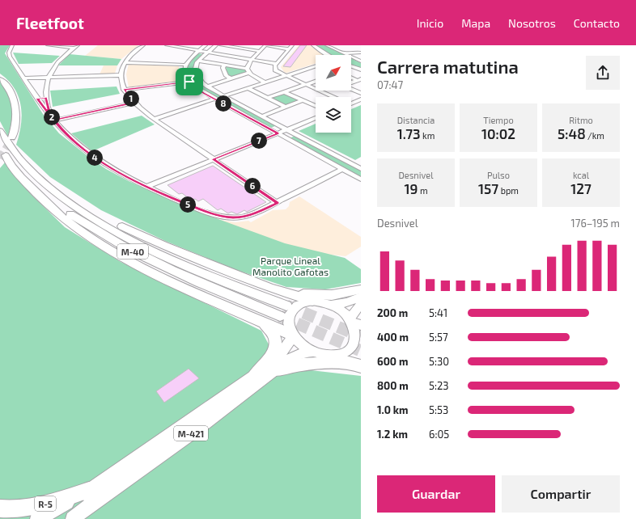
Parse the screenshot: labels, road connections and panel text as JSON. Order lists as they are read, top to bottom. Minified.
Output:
{"streets":{"highway":["M-40","R-5"],"main road":["M-421"]},"crossings":[["M-421","R-5"]],"parks":["Parque Lineal Manolito Gafotas"],"north":"top right","page":{"header":"Fleetfoot","nav":["Inicio","Mapa","Nosotros","Contacto"],"heading":["Carrera matutina","07:47"],"pins":["1","8","2","7","4","6","5"],"stats":[["Distancia","1.73 km"],["Tiempo","10:02"],["Ritmo","5:48 /km"],["Desnivel","19 m"],["Pulso","157 bpm"],["kcal","127"]],"chart":["Desnivel","176–195 m"],"list":[{"name":"200 m","note":"5:41"},{"name":"400 m","note":"5:57"},{"name":"600 m","note":"5:30"},{"name":"800 m","note":"5:23"},{"name":"1.0 km","note":"5:53"},{"name":"1.2 km","note":"6:05"}],"buttons":["Guardar","Compartir"]}}
